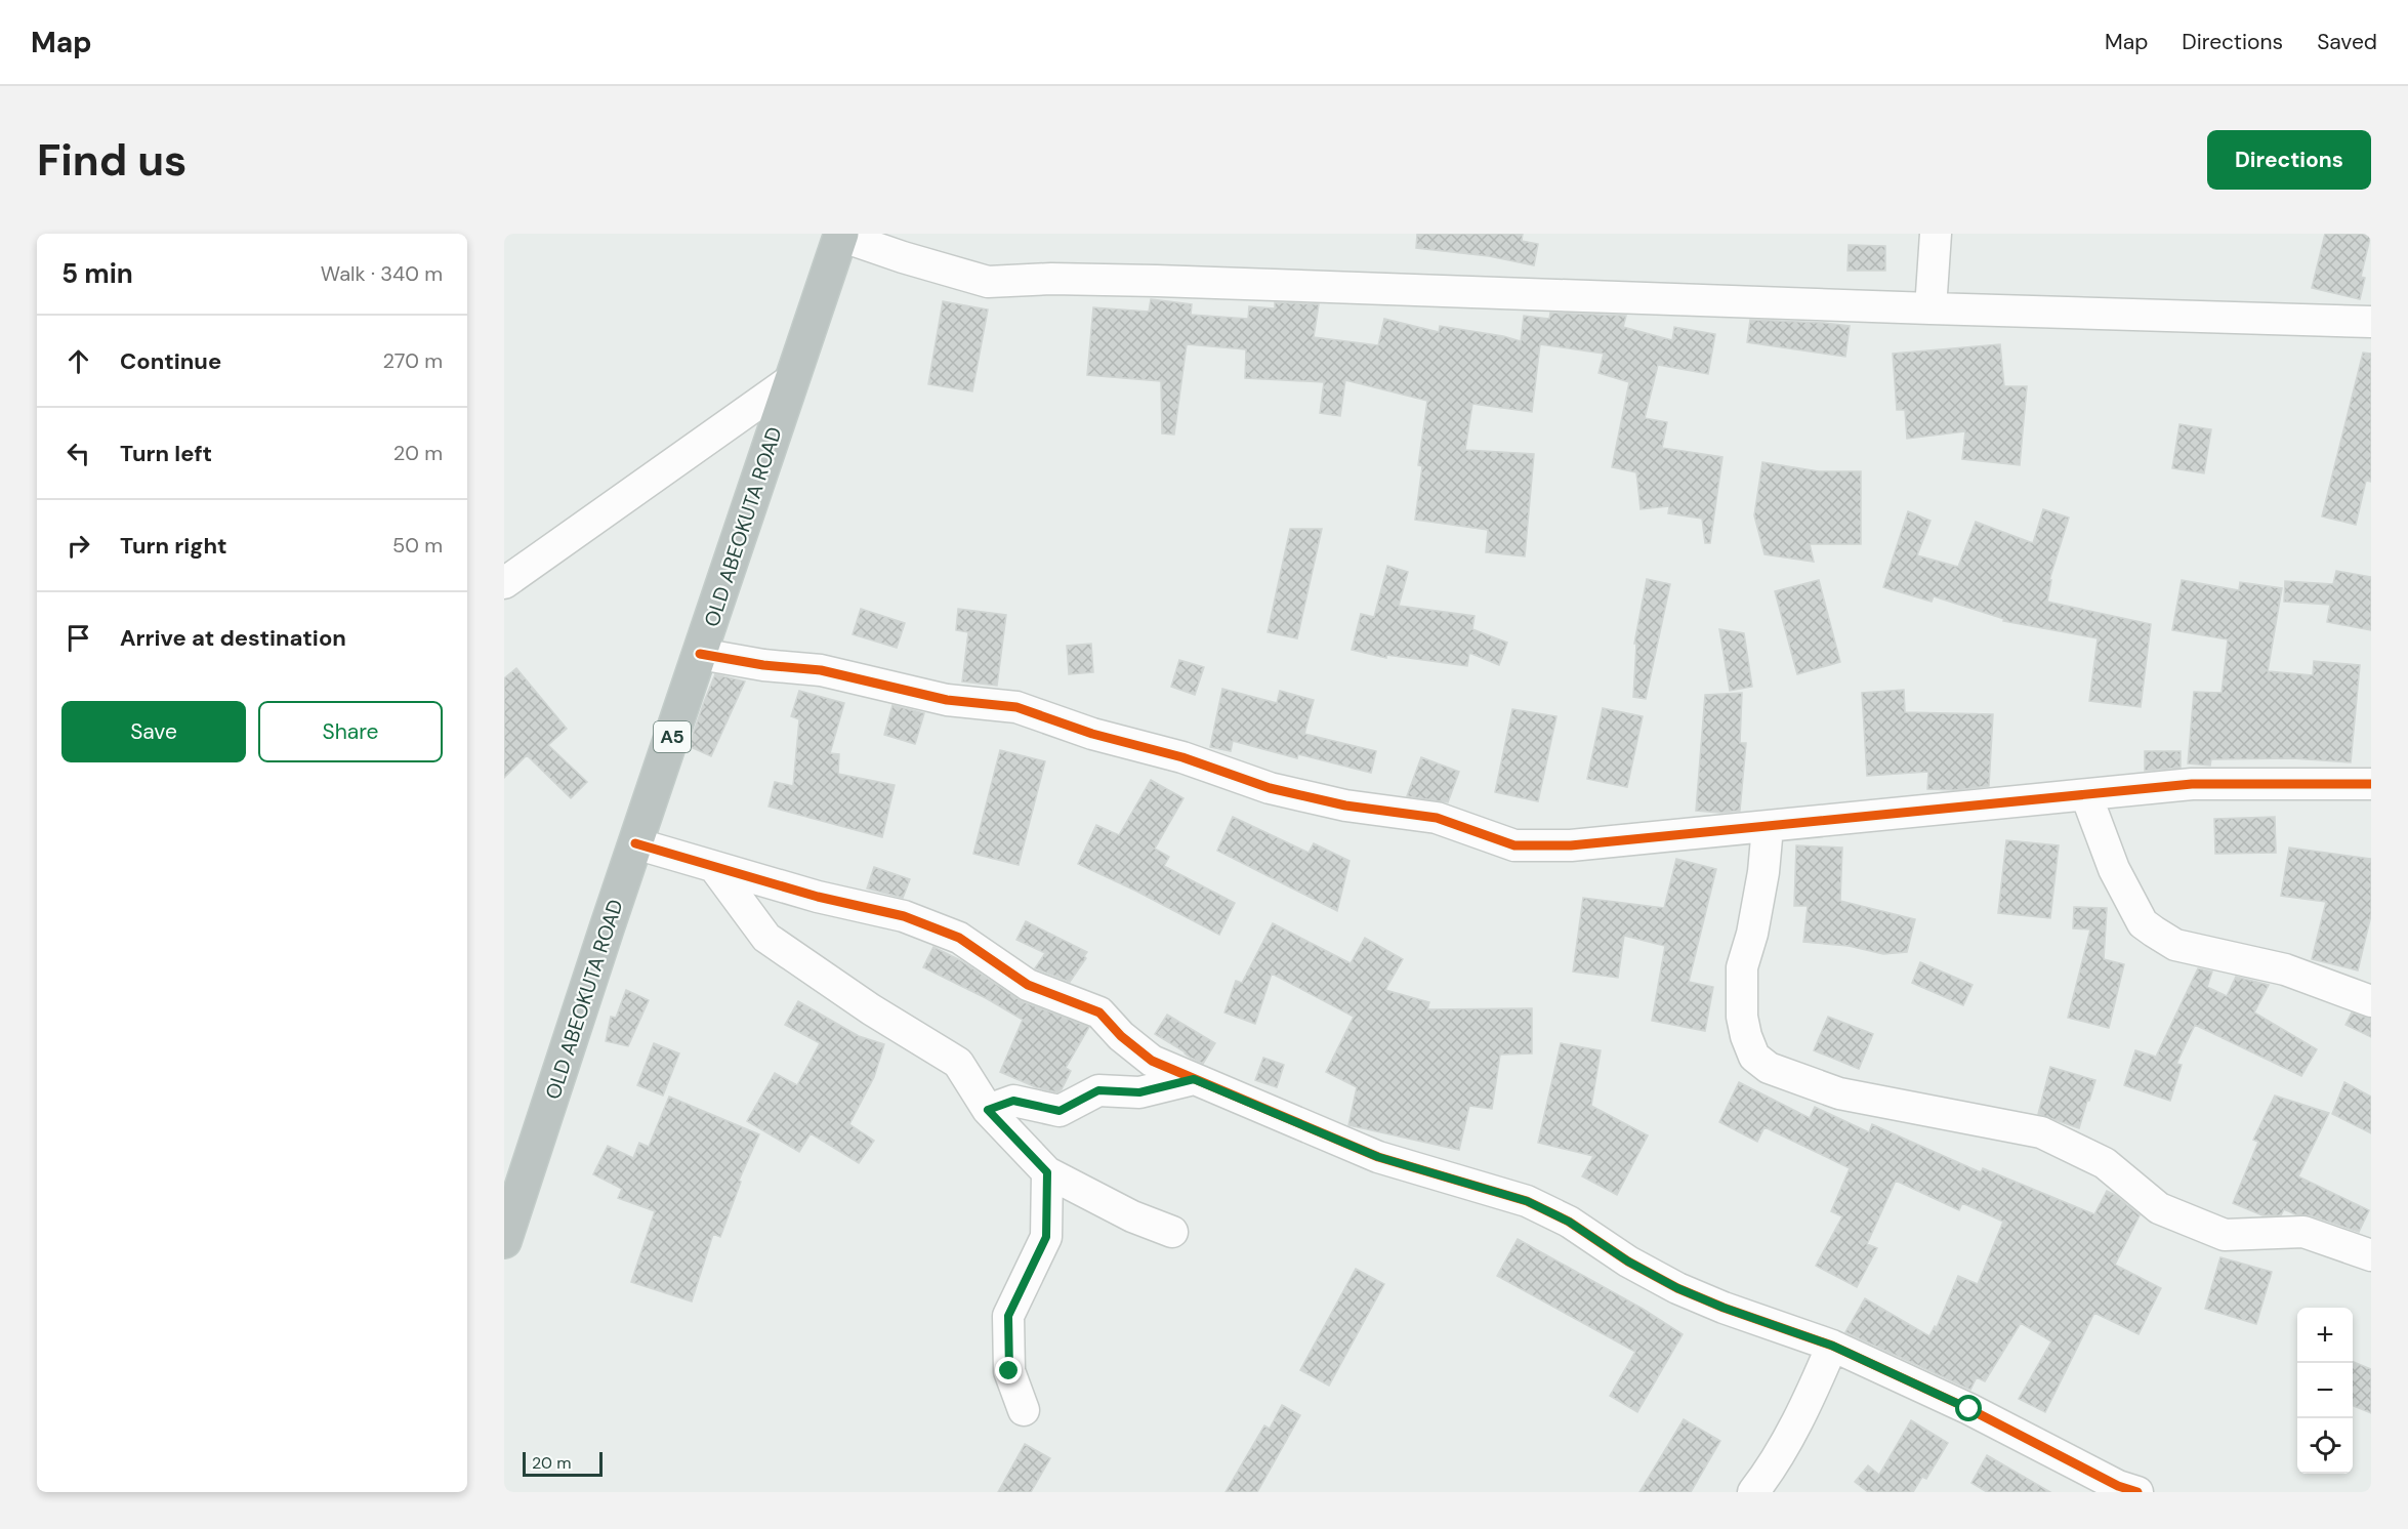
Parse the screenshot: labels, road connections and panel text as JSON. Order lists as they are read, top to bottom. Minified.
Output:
{"streets":{"highway":["OLD ABEOKUTA ROAD","A5"]},"scale_bar":"20 m","page":{"header":"Map","nav":["Map","Directions","Saved"],"buttons":["Directions",["Save","Share"]],"title":"Find us","heading":["5 min","Walk · 340 m"],"list":[["Continue","270 m"],["Turn left","20 m"],["Turn right","50 m"],"Arrive at destination"],"map_buttons":["+","−"],"scale":"20 m"}}
